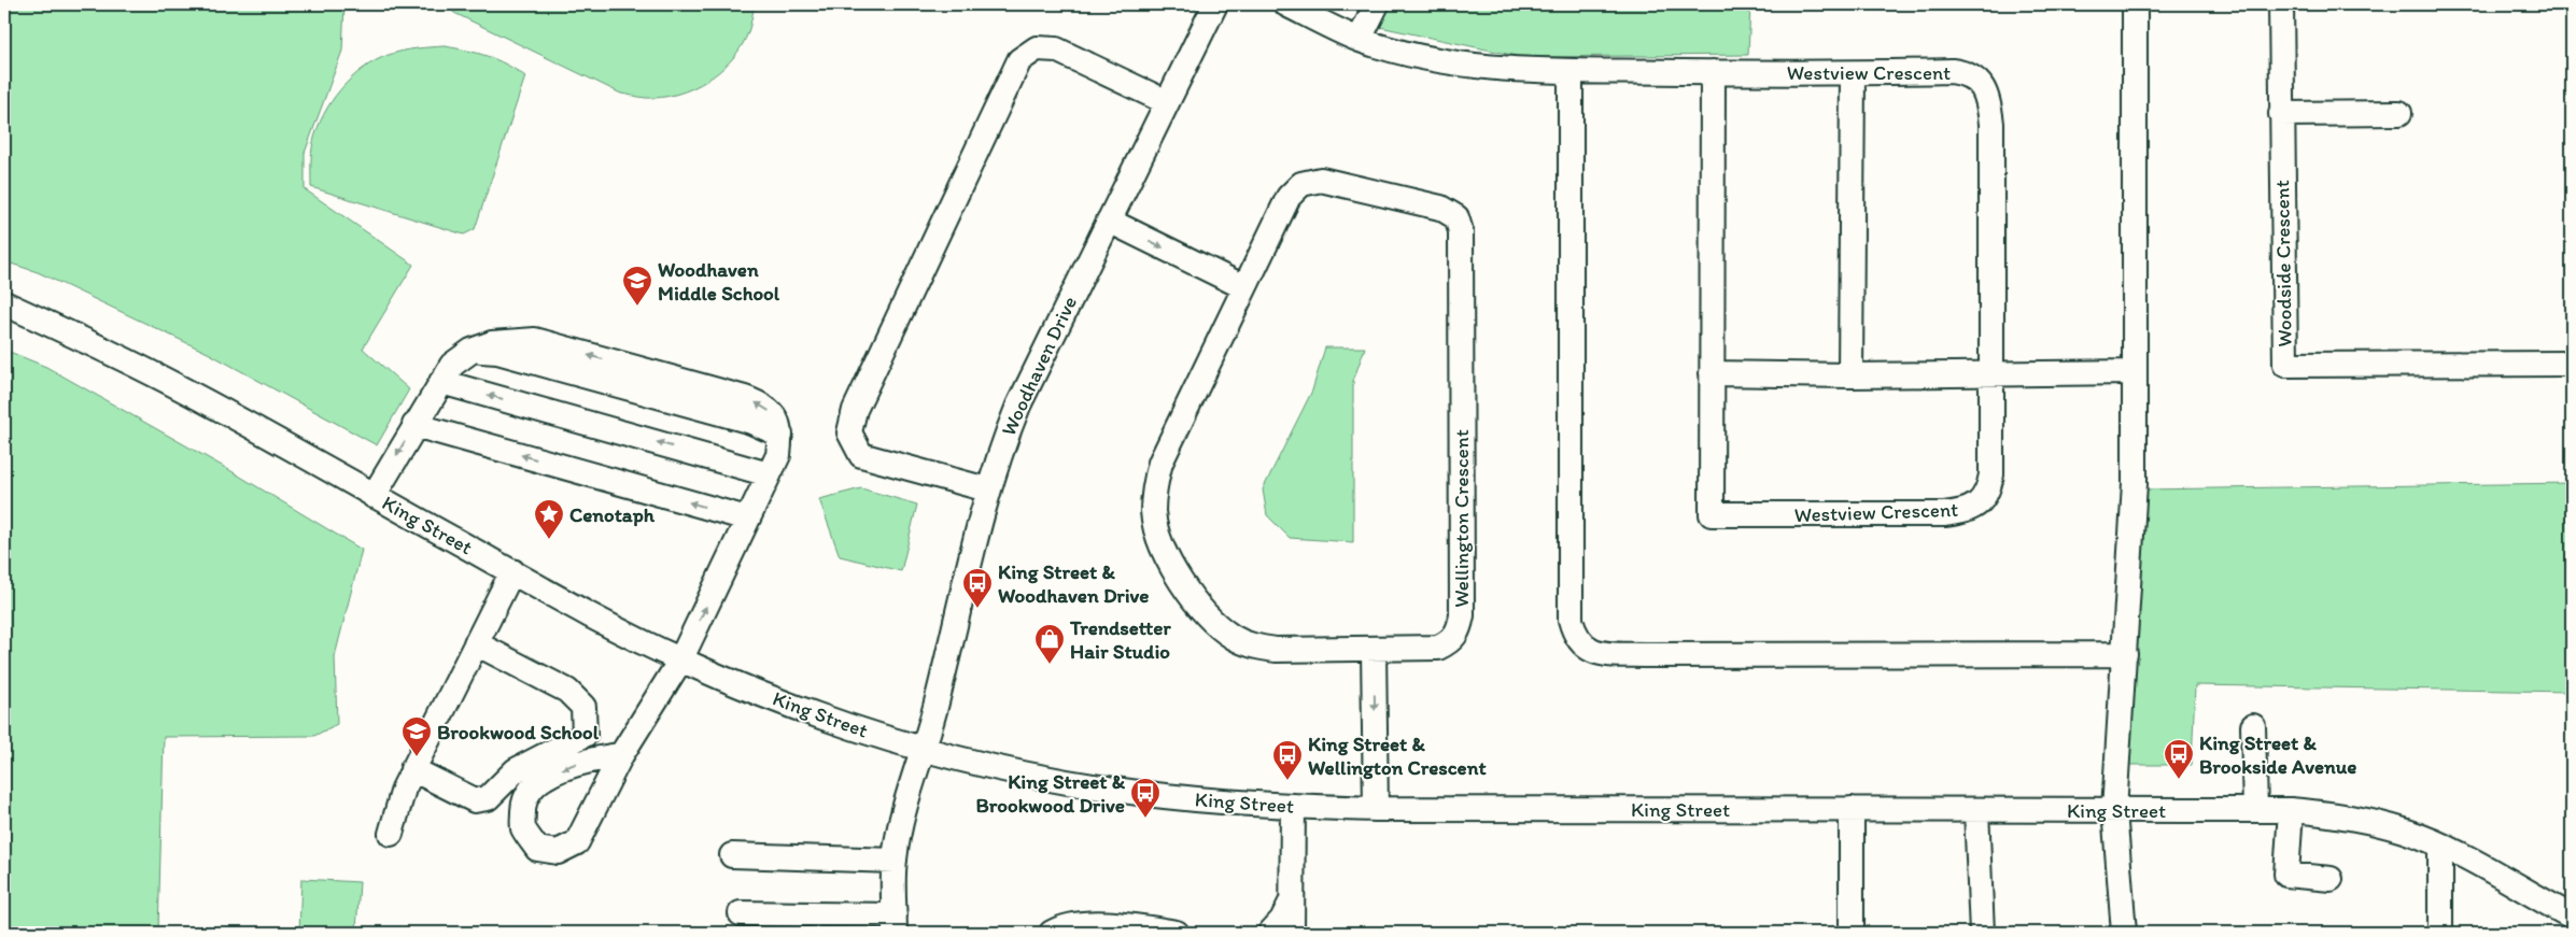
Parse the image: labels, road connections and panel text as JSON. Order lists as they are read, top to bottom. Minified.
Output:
{"streets":{"street":["Westview Crescent","Woodside Crescent","Woodhaven Drive","Wellington Crescent","King Street"]},"crossings":[["Woodhaven Drive","King Street"]],"places":{"school or university":["Woodhaven Middle School","Brookwood School"],"place":["Cenotaph"],"bus stop":["King Street & Woodhaven Drive","King Street & Brookside Avenue","King Street & Wellington Crescent","King Street & Brookwood Drive"],"shop":["Trendsetter Hair Studio"]}}
